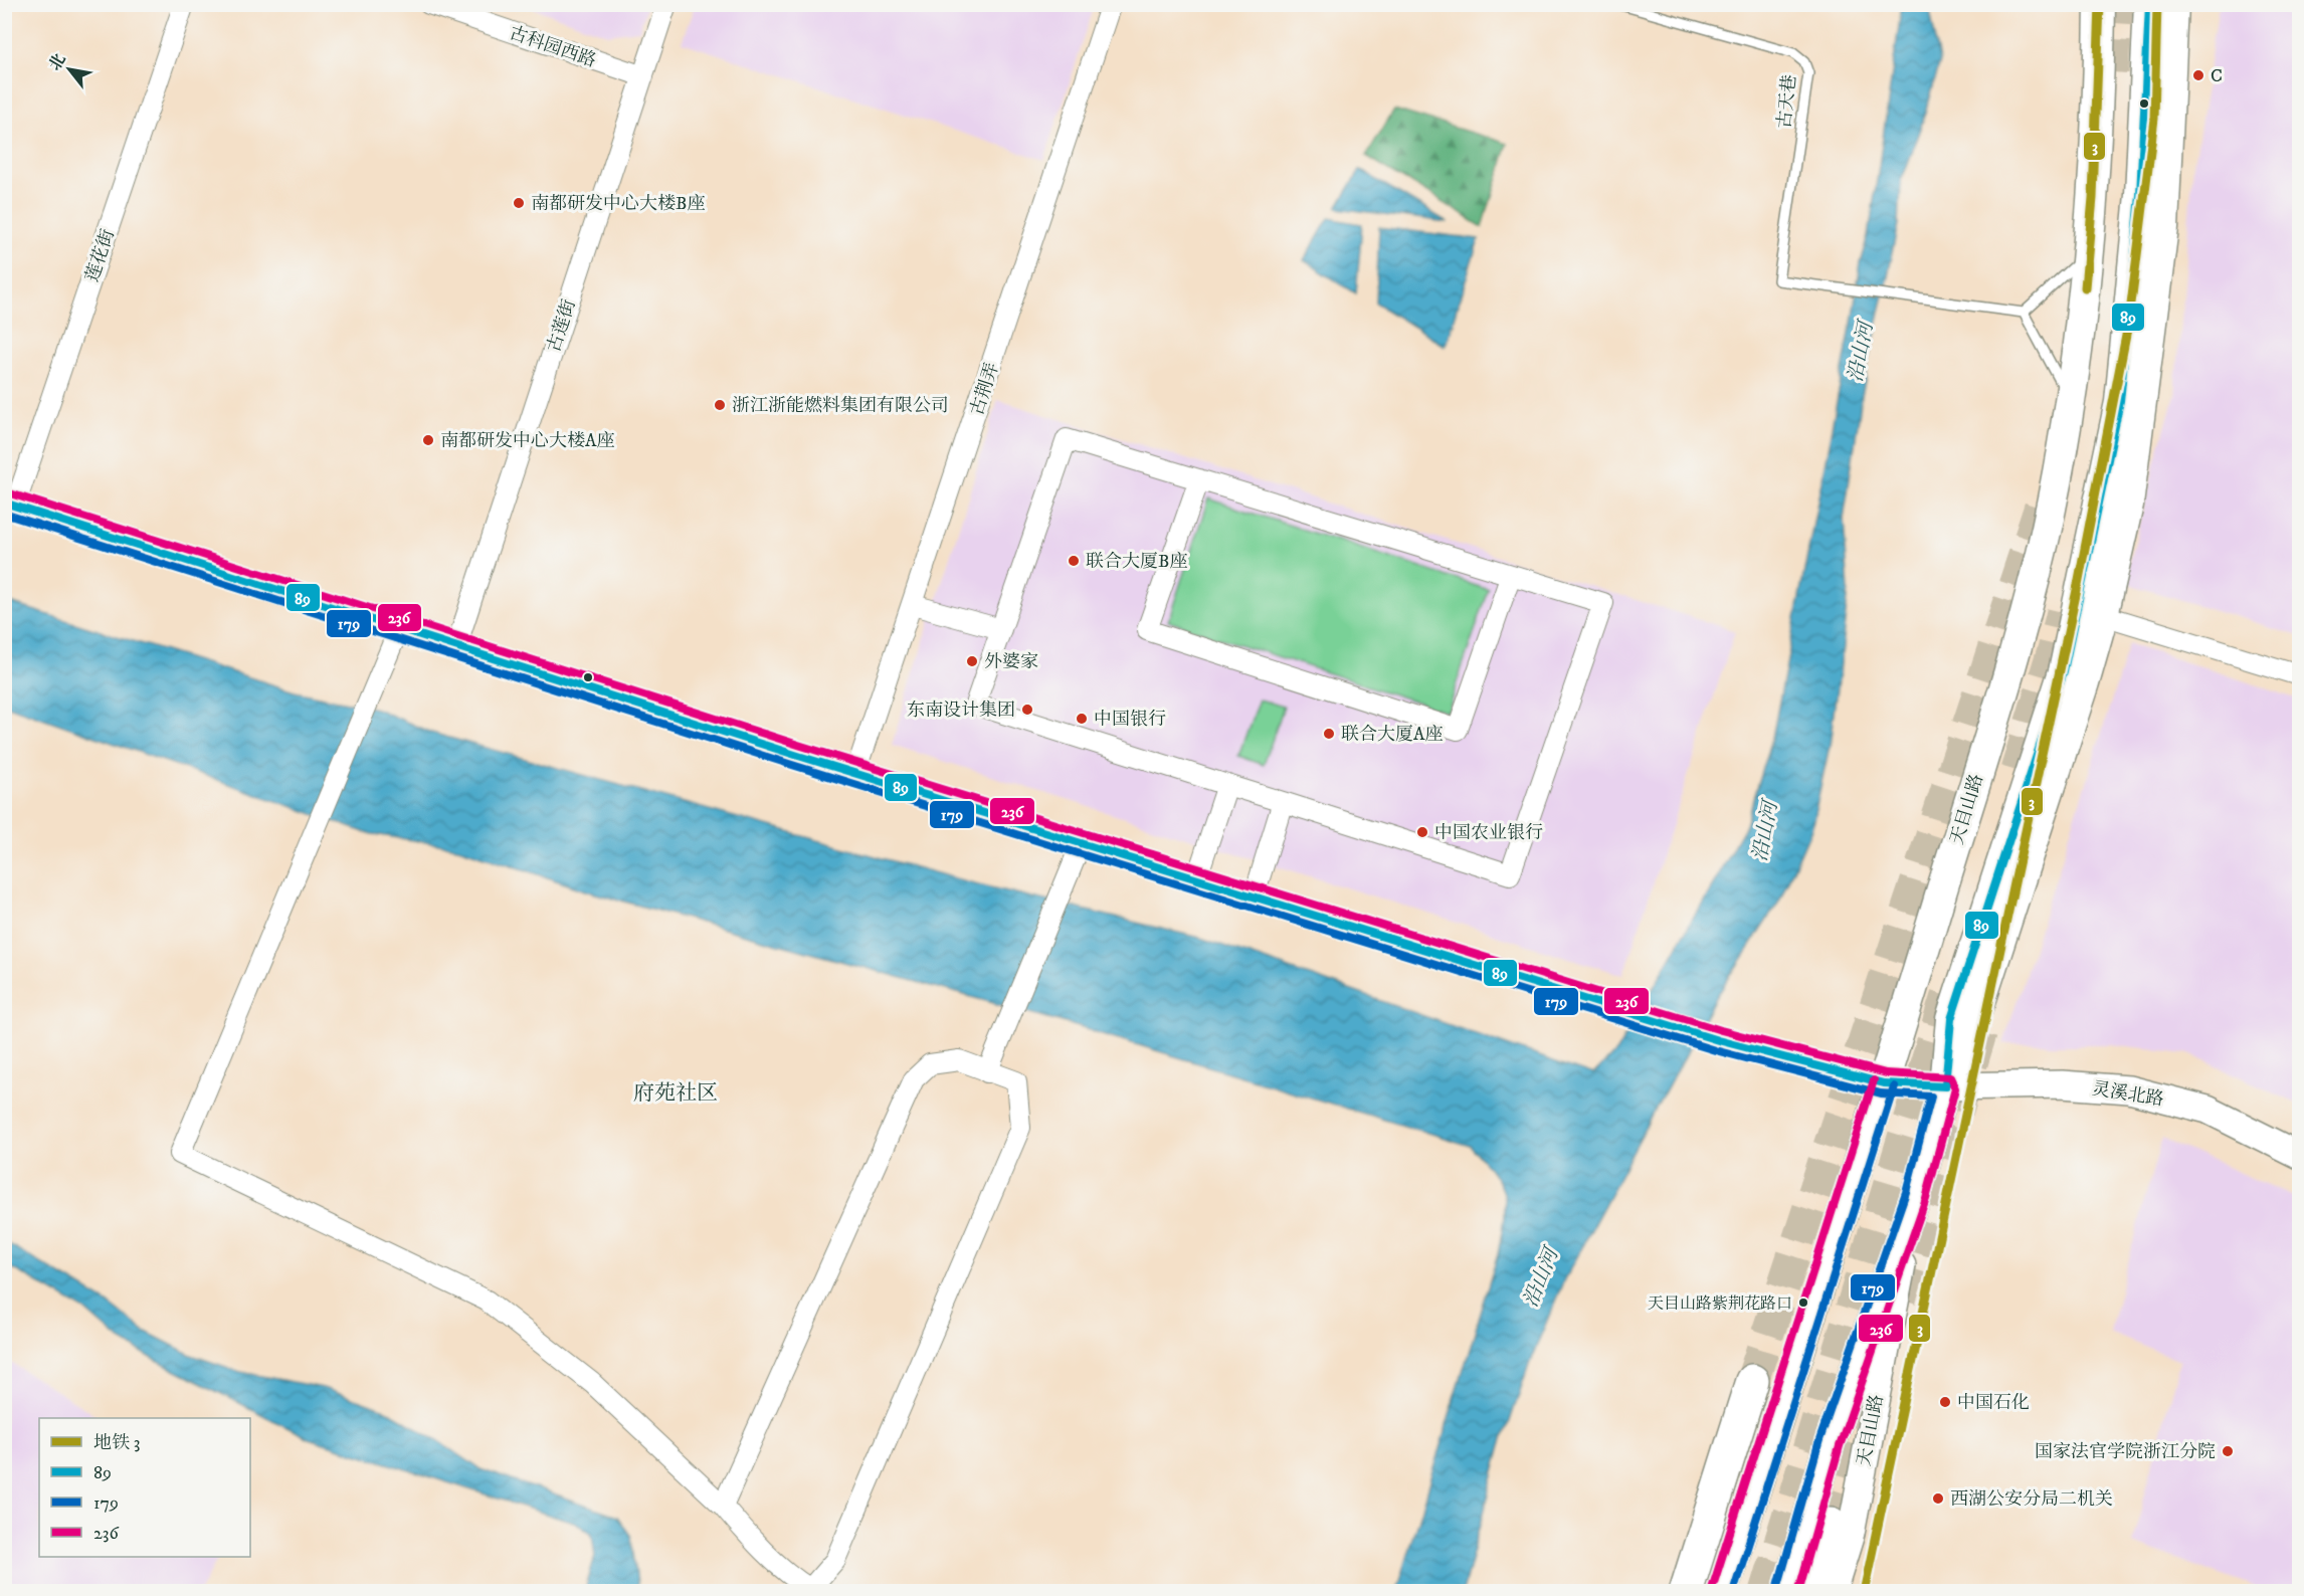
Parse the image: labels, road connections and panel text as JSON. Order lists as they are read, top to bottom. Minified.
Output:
{"streets":{"main road":["天目山路"],"street":["古科园西路","莲花街","古莲街","古荆弄","灵溪北路"],"lane":["古天巷"]},"crossings":[["古科园西路","古莲街"],["莲花街","灵溪北路"],["古莲街","灵溪北路"],["古荆弄","灵溪北路"],["天目山路","灵溪北路"]],"districts":["府苑社区"],"water":["沿山河"],"places":["C","南都研发中心大楼B座","浙江浙能燃料集团有限公司","南都研发中心大楼A座","联合大厦B座","外婆家","东南设计集团","中国银行","联合大厦A座","中国农业银行","天目山路紫荆花路口","中国石化","国家法官学院浙江分院","西湖公安分局二机关"],"lines":["metro line 3","transit line 89","transit line 236","transit line 179"],"legend":["地铁 3","89","179","236"],"north":"top left"}
